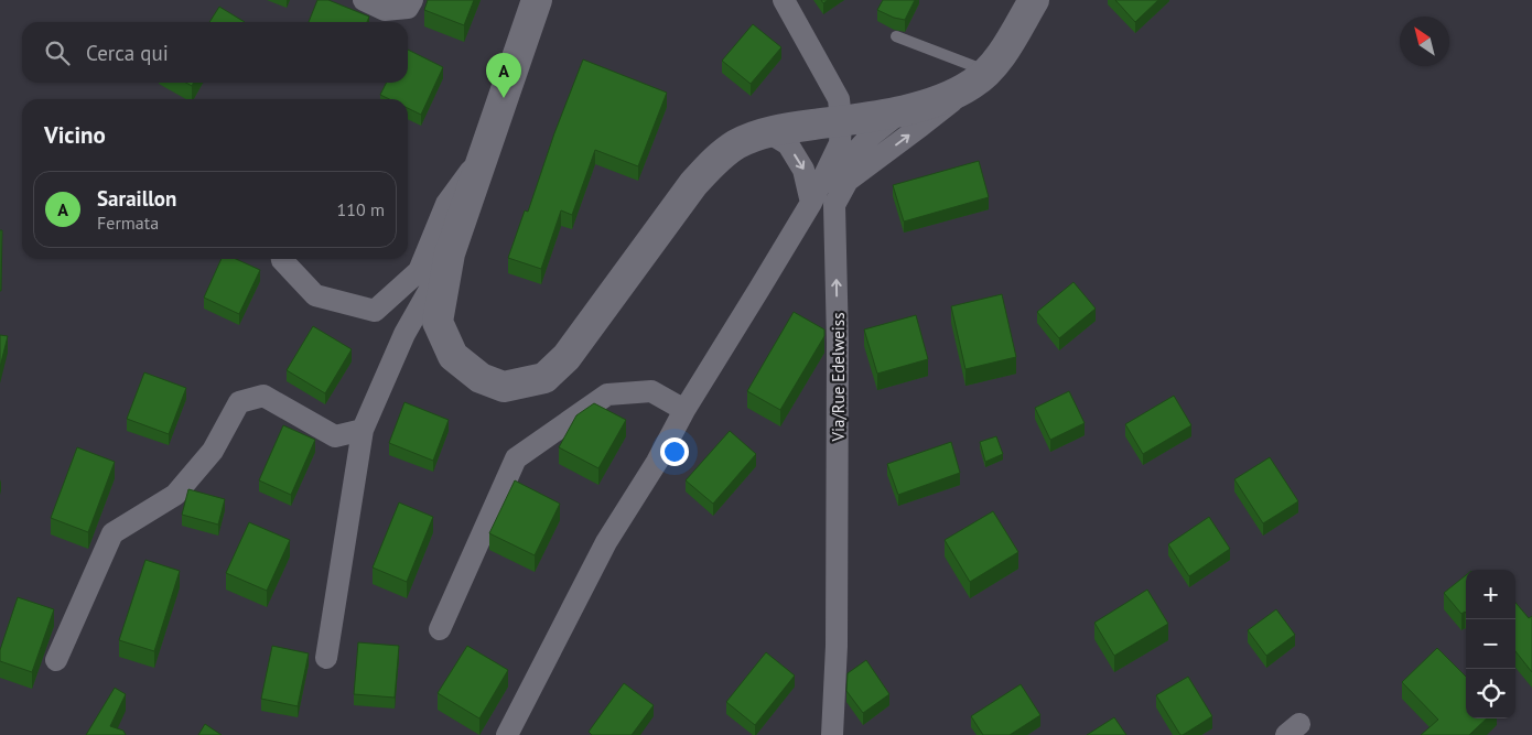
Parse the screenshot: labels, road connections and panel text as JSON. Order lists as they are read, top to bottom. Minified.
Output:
{"streets":{"street":["Via/Rue Edelweiss"]},"north":"top left","page":{"search":"Cerca qui","pins":"A","heading":"Vicino","list":[{"mark":"A","name":"Saraillon","note":"Fermata","value":"110 m"}],"map_buttons":["+","−"]}}
